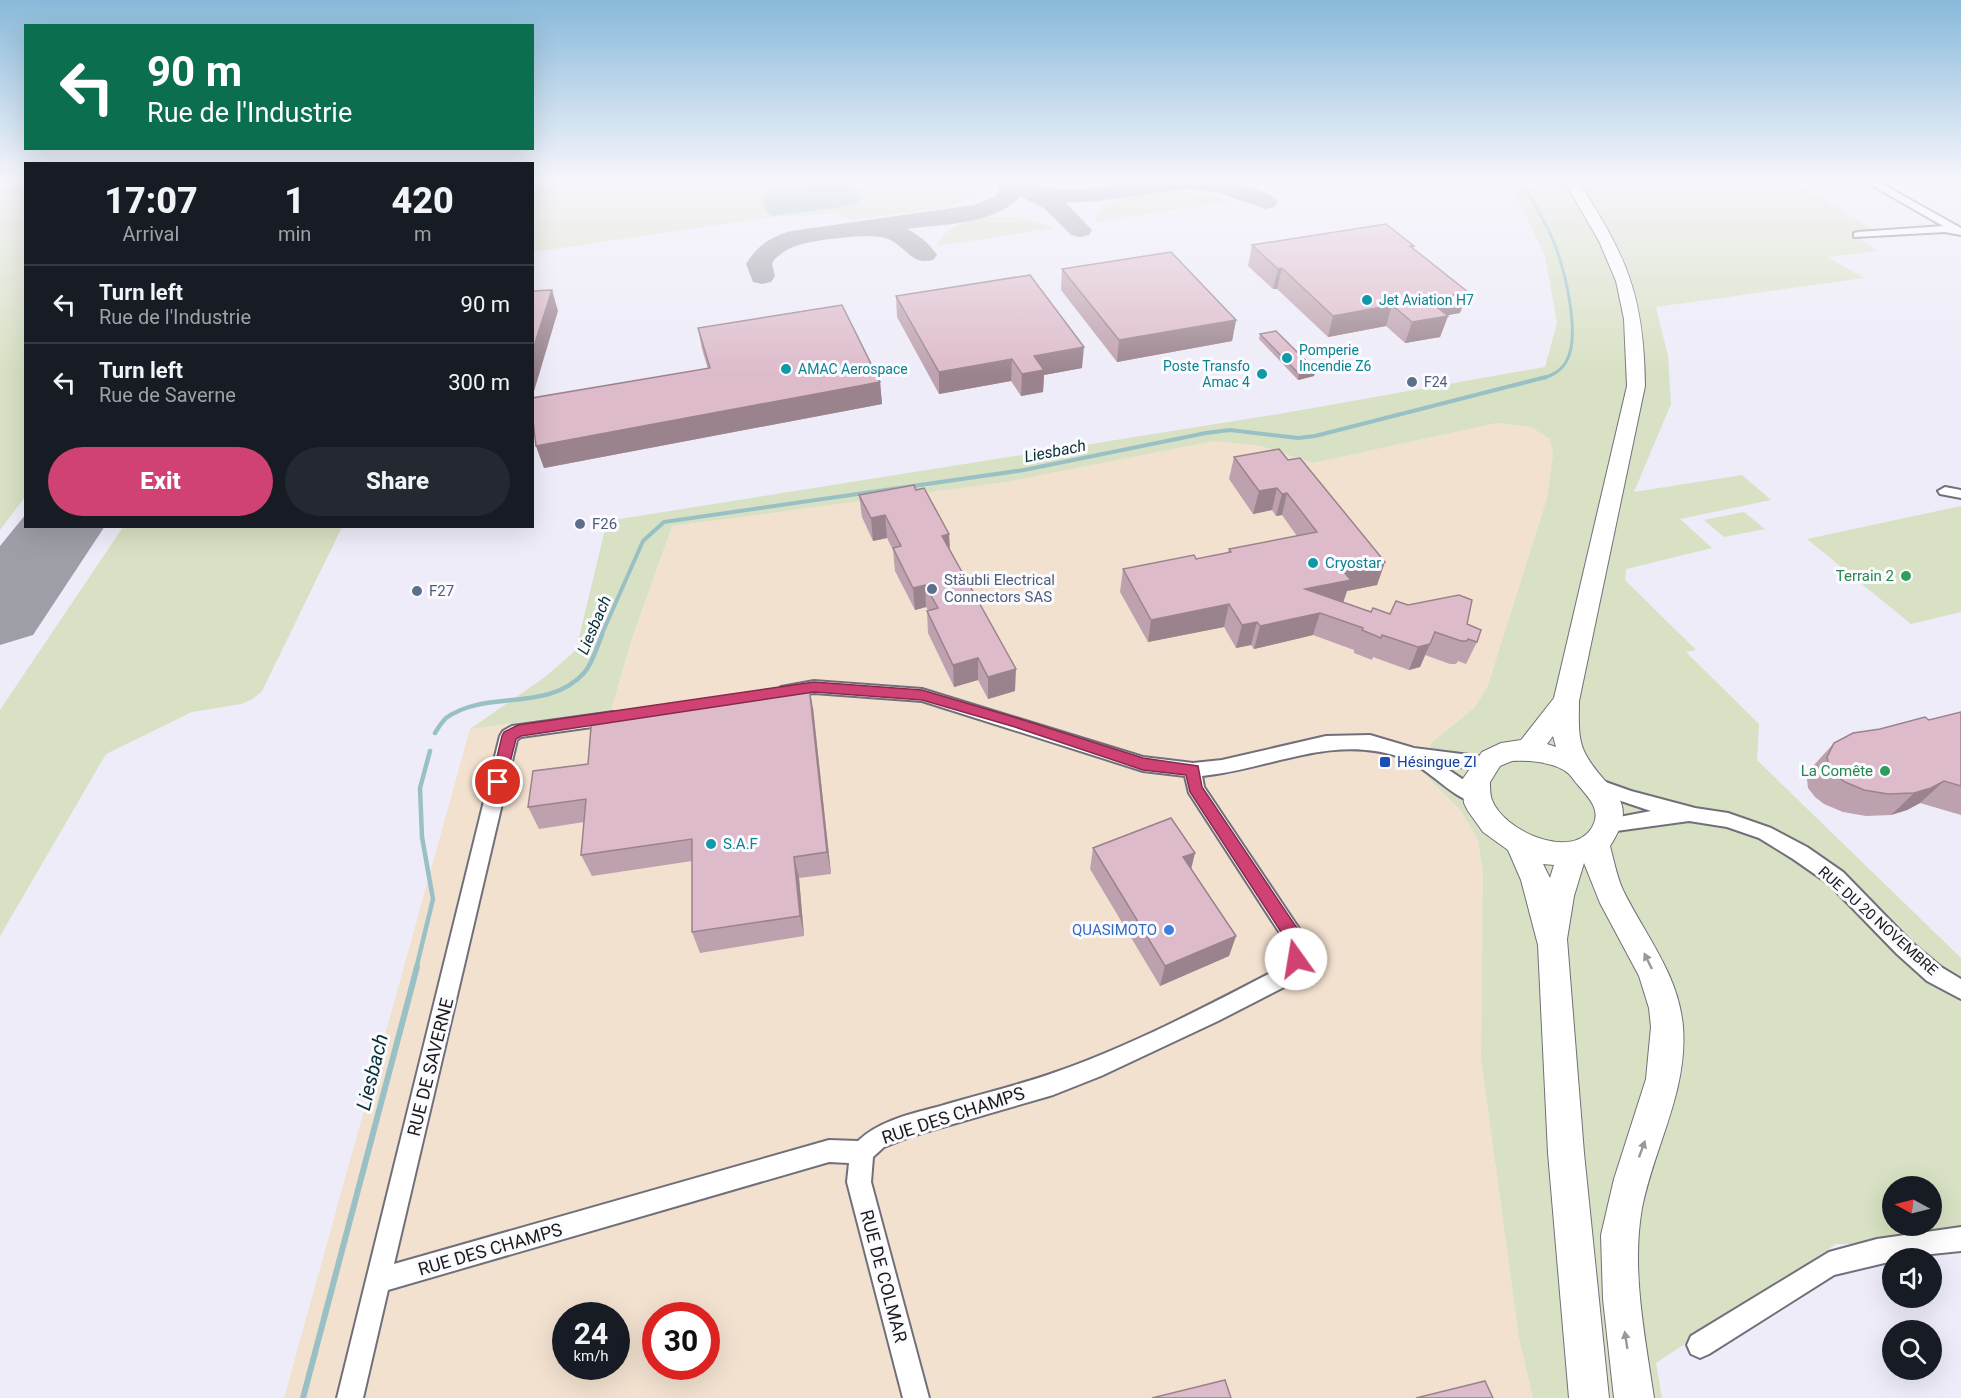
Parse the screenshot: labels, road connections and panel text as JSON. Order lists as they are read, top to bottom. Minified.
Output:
{"streets":{"street":["RUE DU 20 NOVEMBRE","RUE DE SAVERNE","RUE DES CHAMPS","RUE DE COLMAR"]},"crossings":[["RUE DE SAVERNE","RUE DES CHAMPS"],["RUE DES CHAMPS","RUE DE COLMAR"]],"water":["Liesbach"],"places":{"other":["Jet Aviation H7","Pomperie Incendie Z6","AMAC Aerospace","Poste Transfo Amac 4","F24","F26","Cryostar","Terrain 2","Stäubli Electrical Connectors SAS","F27","La Comête","S.A.F","QUASIMOTO"],"transit":["Hésingue ZI"]},"north":"left","page":{"turn":["90 m","Rue de l'Industrie"],"eta":["17:07","Arrival","1","min","420","m"],"list":[{"name":"Turn left","note":"Rue de l'Industrie","value":"90 m"},{"name":"Turn left","note":"Rue de Saverne","value":"300 m"}],"buttons":["Exit","Share"],"speed":"24 km/h","limit":"30"}}
